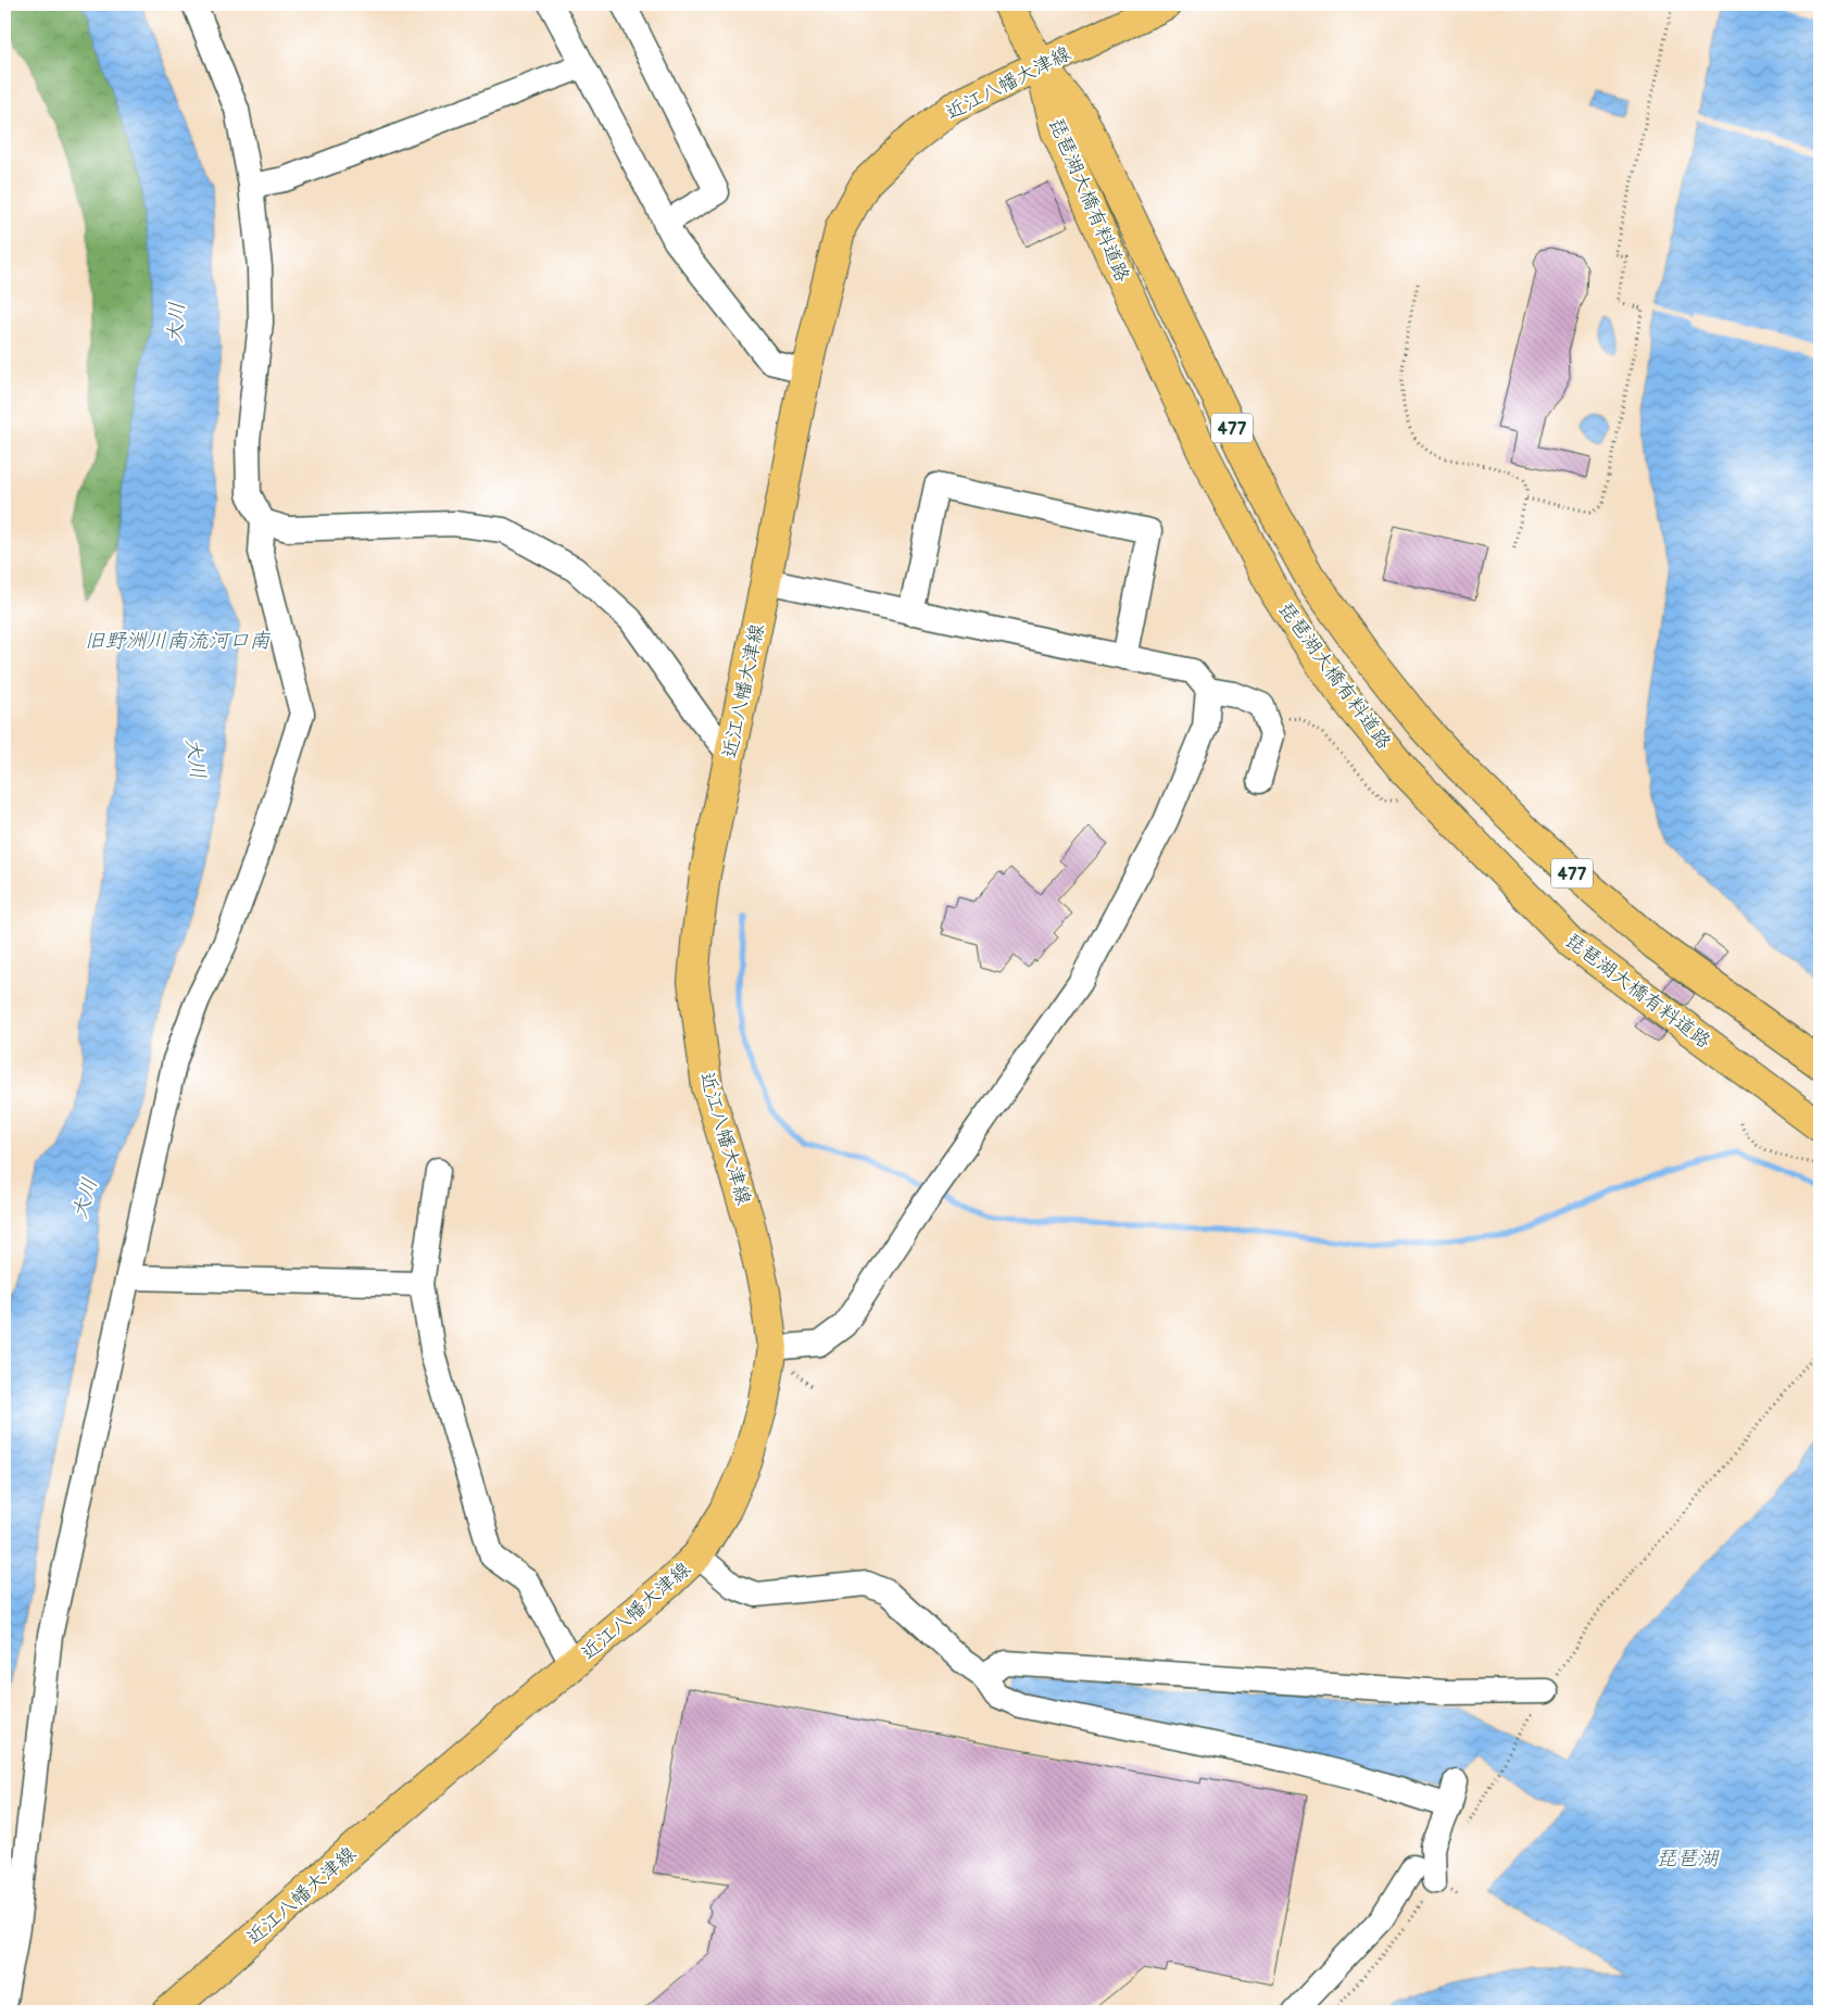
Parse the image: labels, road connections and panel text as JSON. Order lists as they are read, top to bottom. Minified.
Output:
{"streets":{"main road":["近江八幡大津線","琵琶湖大橋有料道路","477"]},"crossings":[["近江八幡大津線","琵琶湖大橋有料道路"],["近江八幡大津線","477"],["琵琶湖大橋有料道路","477"]],"water":["大川","旧野洲川南流河口南","琵琶湖"]}
